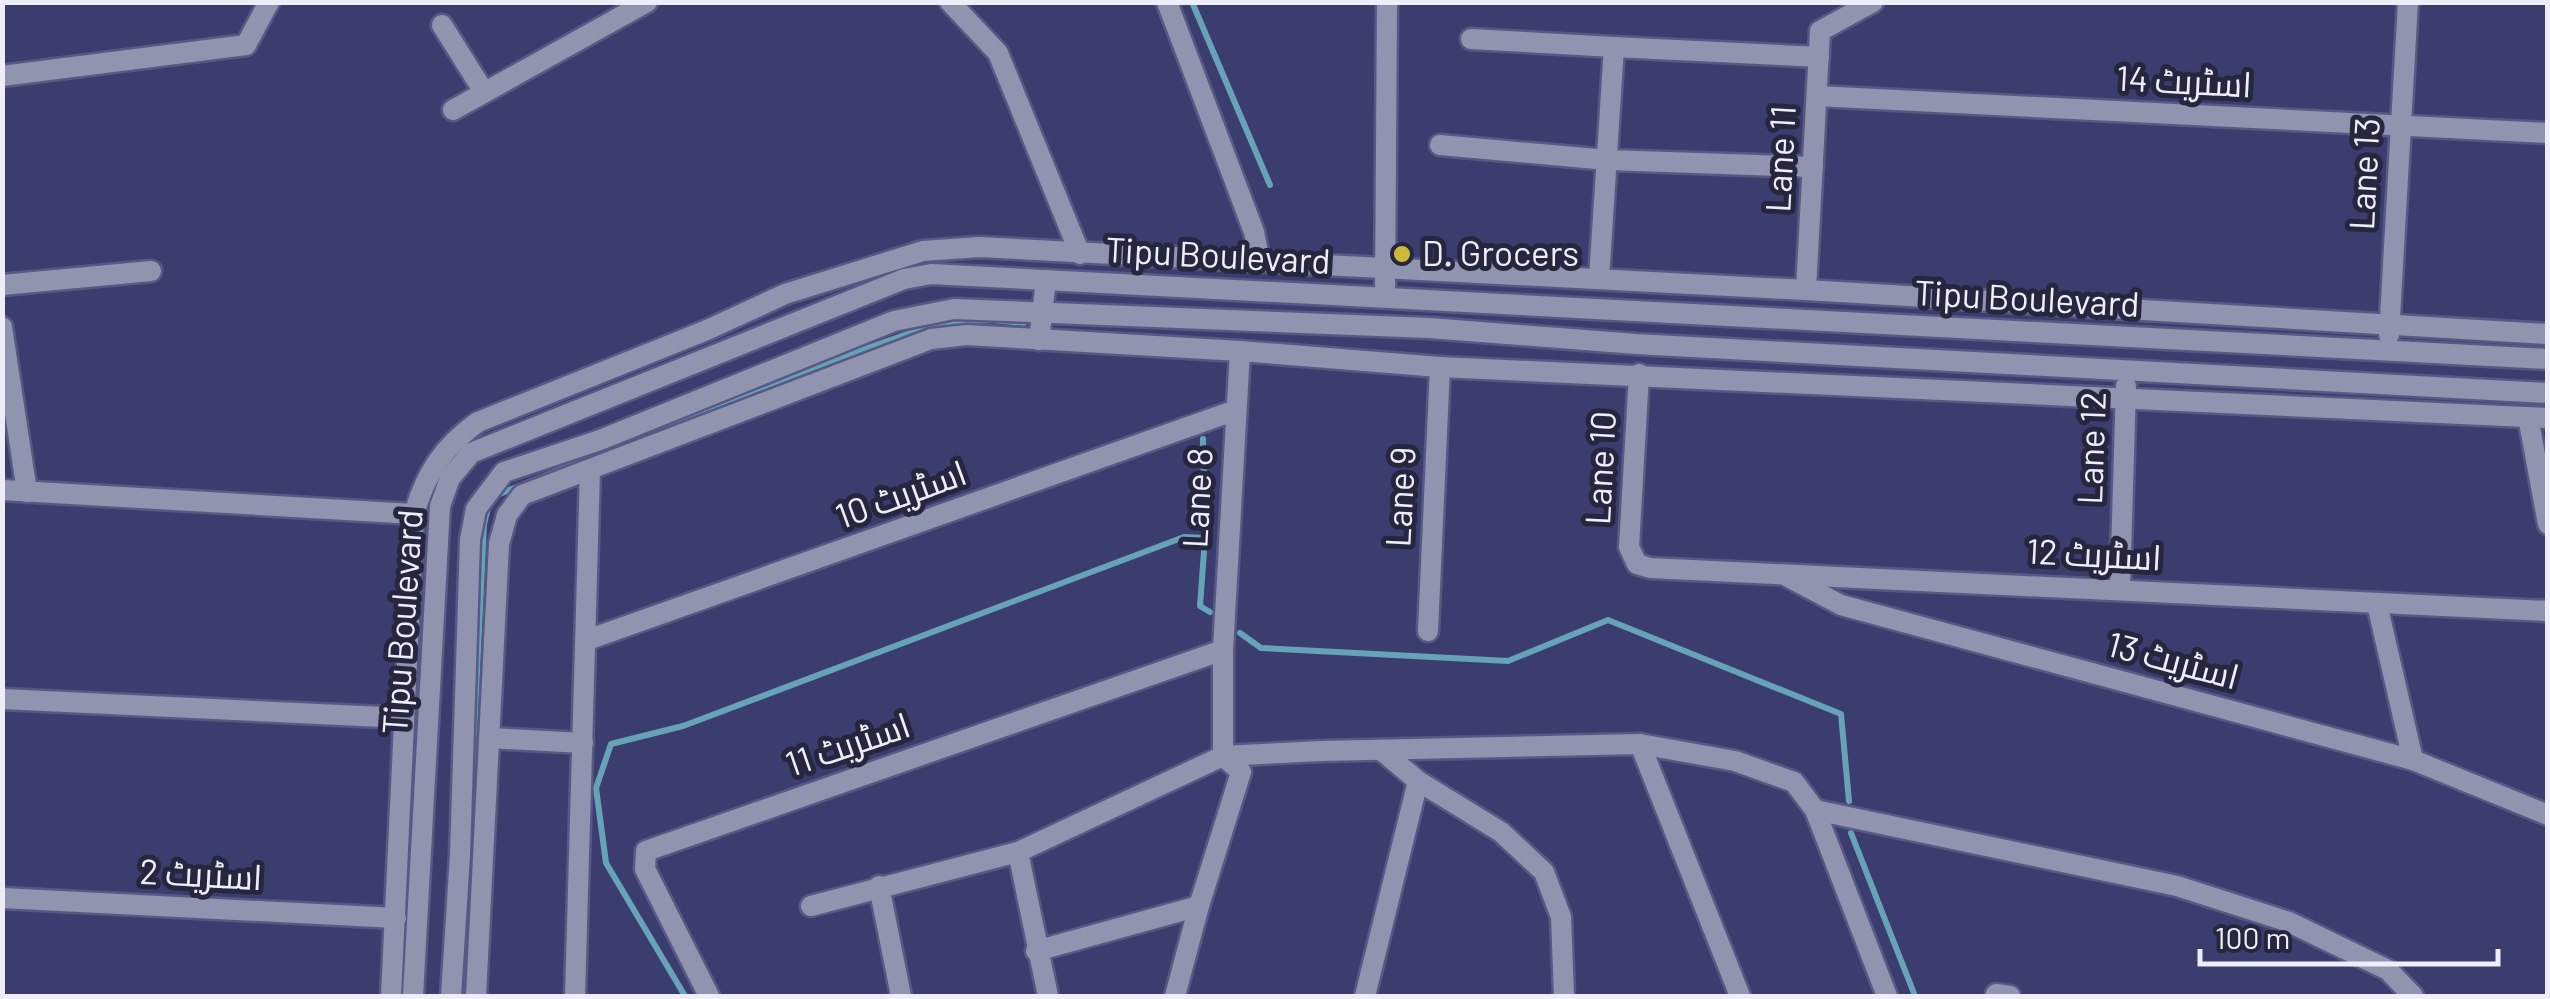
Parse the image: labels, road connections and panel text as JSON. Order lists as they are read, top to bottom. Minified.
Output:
{"streets":{"street":["اسٹریٹ 14","Lane 11","Lane 13","Tipu Boulevard","Lane 12","Lane 10","اسٹریٹ 10","Lane 9","Lane 8","اسٹریٹ 12","اسٹریٹ 13","اسٹریٹ 11","اسٹریٹ 2"]},"crossings":[["اسٹریٹ 14","Lane 11"],["اسٹریٹ 14","Lane 13"],["Lane 13","Tipu Boulevard"],["Tipu Boulevard","Lane 12"],["Lane 12","اسٹریٹ 12"],["Lane 10","اسٹریٹ 12"],["اسٹریٹ 10","Lane 8"],["Lane 8","اسٹریٹ 11"],["اسٹریٹ 12","اسٹریٹ 13"]],"places":["D. Grocers"],"scale_bar":"100 m"}
